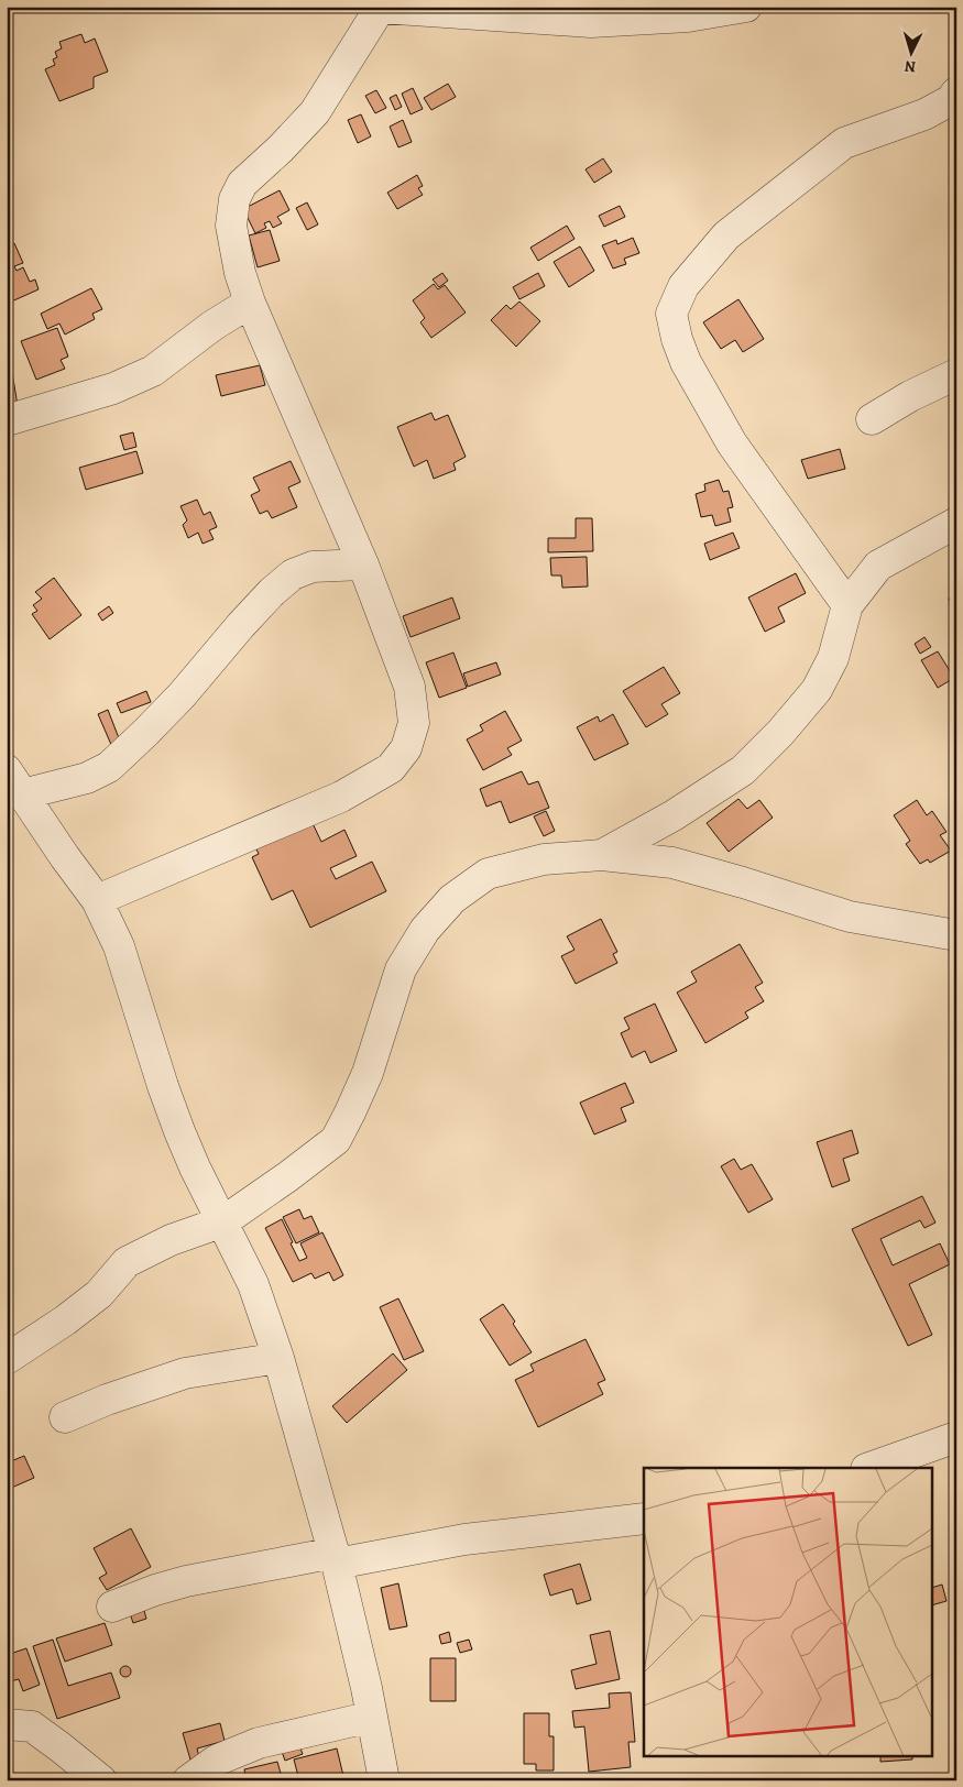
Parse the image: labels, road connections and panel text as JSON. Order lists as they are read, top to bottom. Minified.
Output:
{"north":"bottom"}
